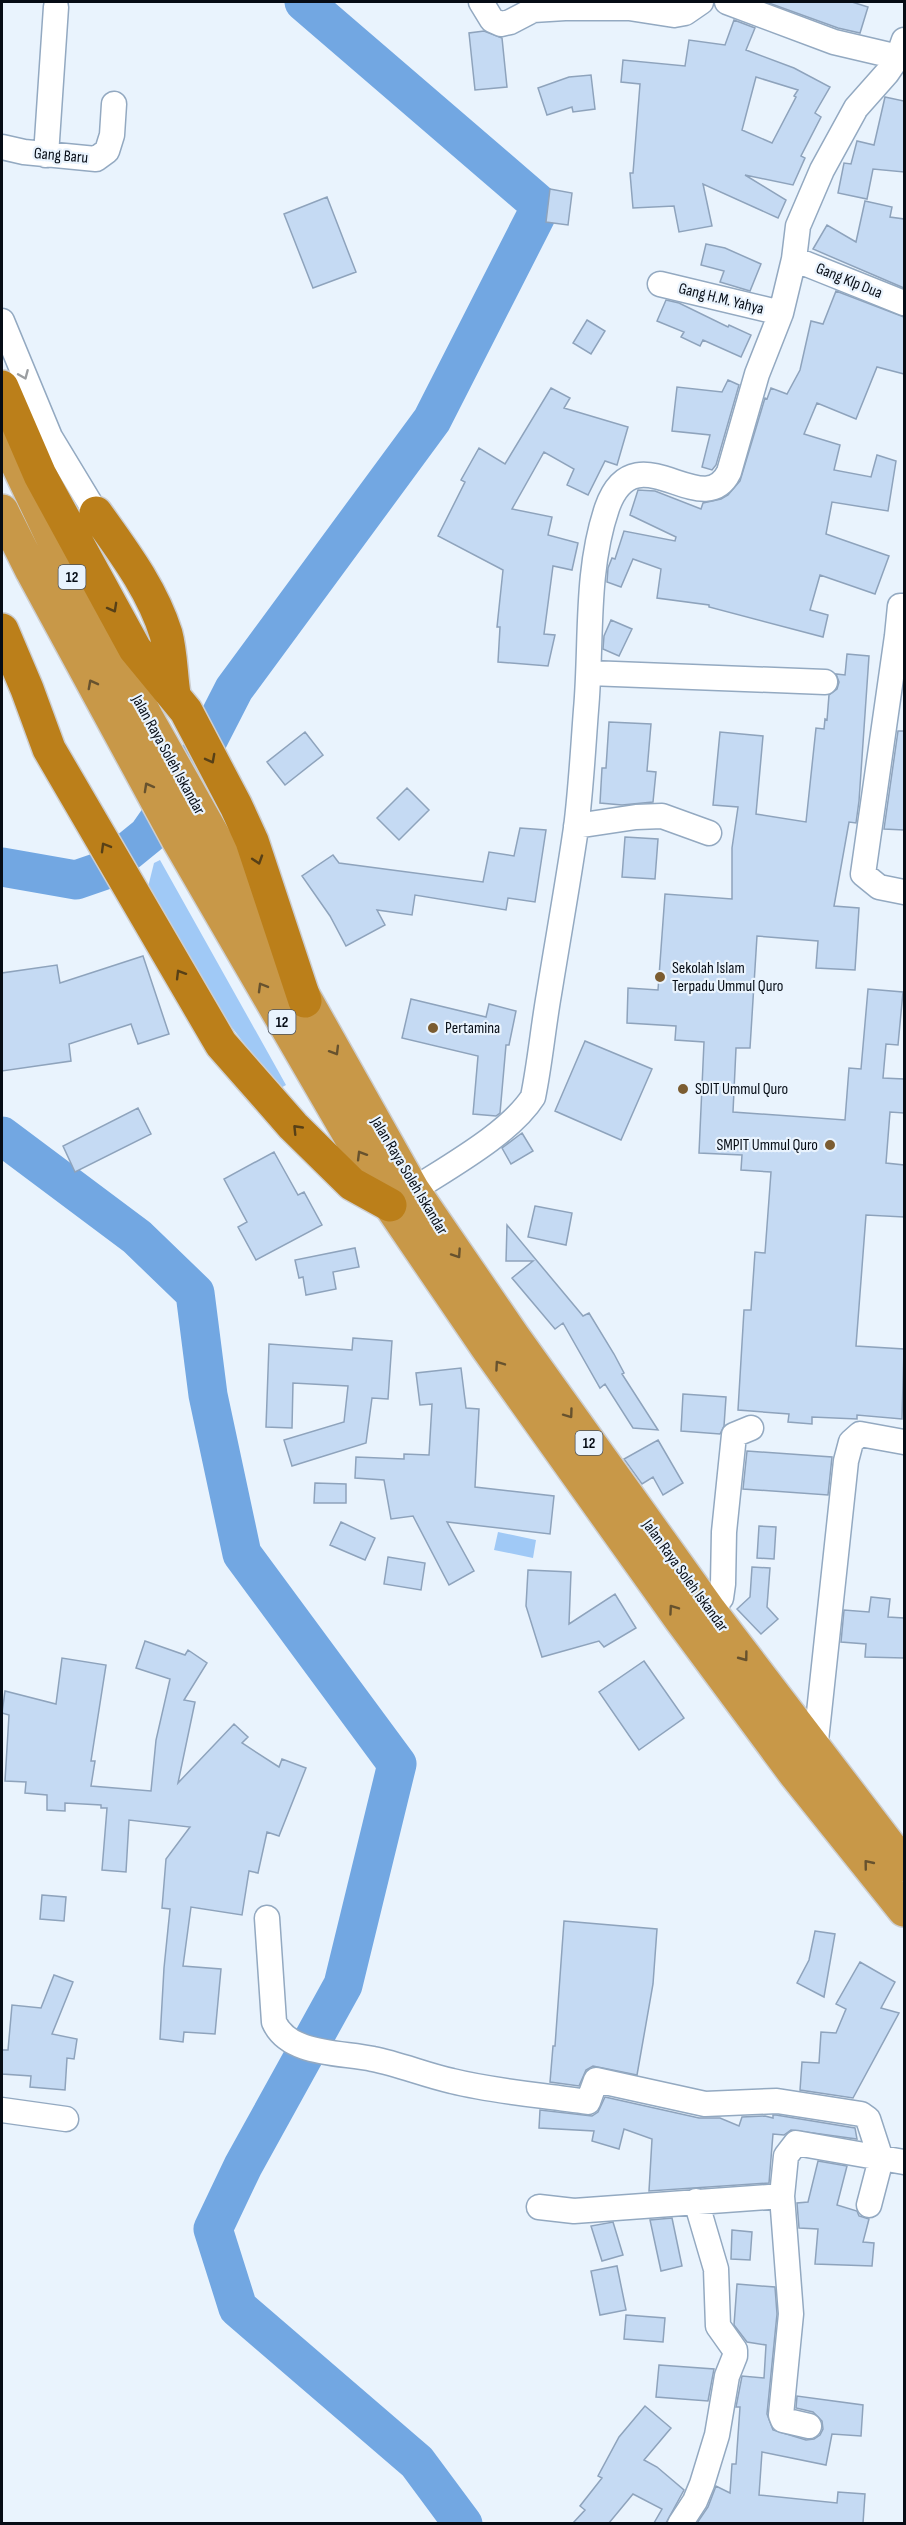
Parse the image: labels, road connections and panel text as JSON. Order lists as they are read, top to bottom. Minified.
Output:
{"streets":{"highway":["12","Jalan Raya Soleh Iskandar"],"street":["Gang Baru","Gang Klp Dua","Gang H.M. Yahya"]},"places":["Sekolah Islam Terpadu Ummul Quro","Pertamina","SDIT Ummul Quro","SMPIT Ummul Quro"]}
